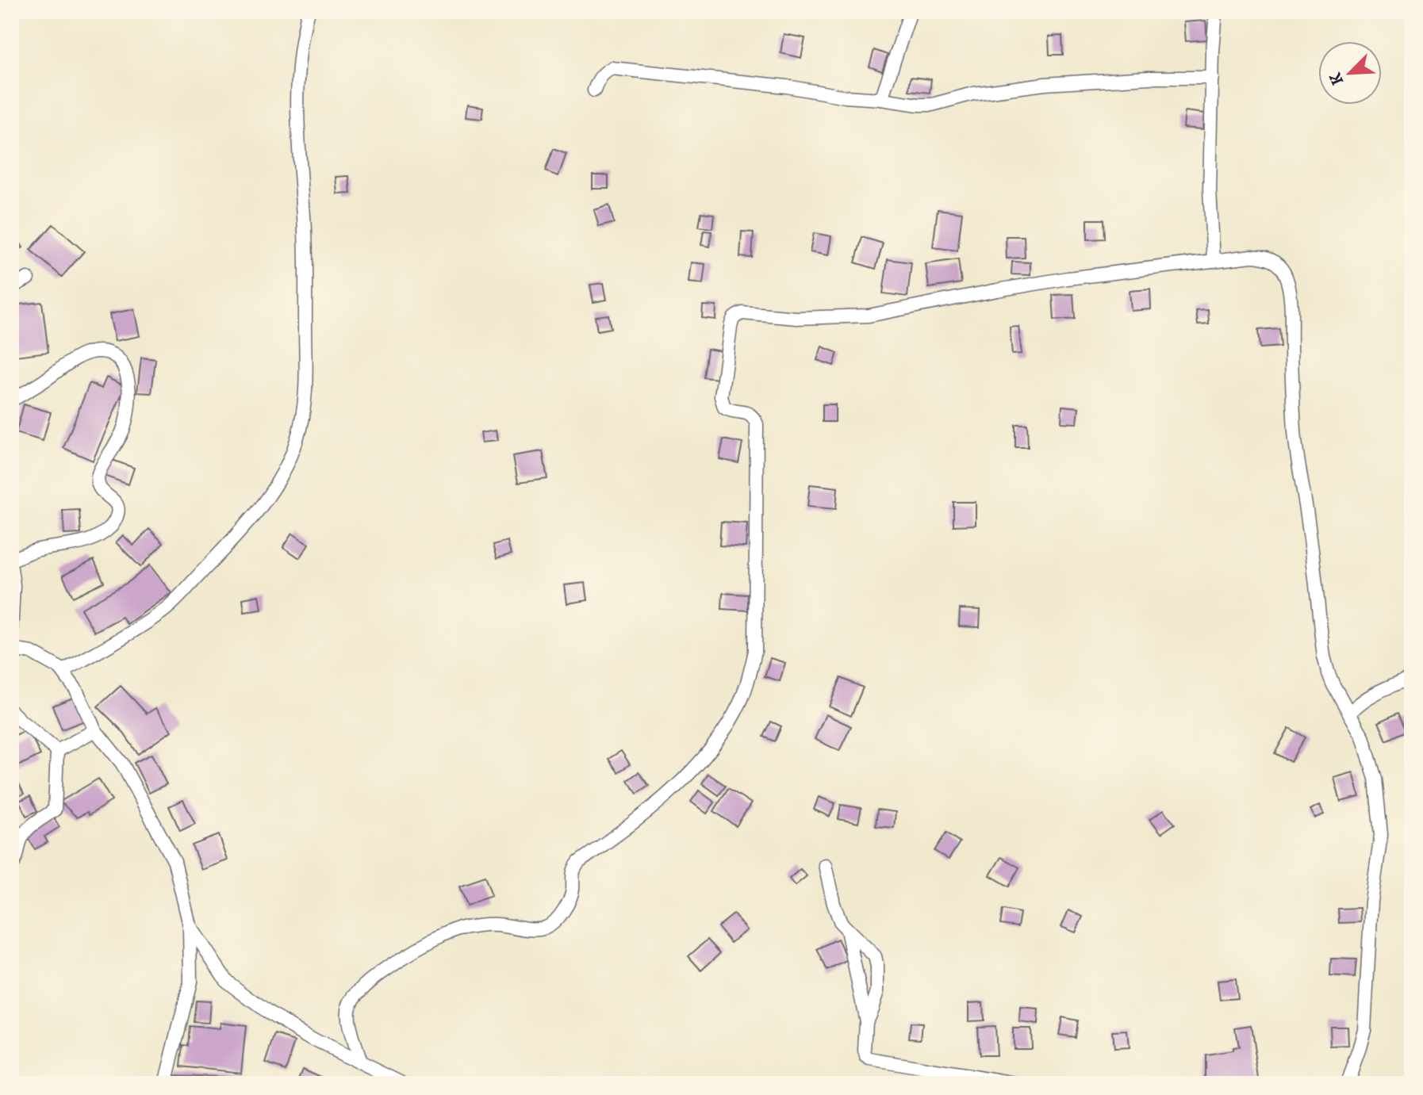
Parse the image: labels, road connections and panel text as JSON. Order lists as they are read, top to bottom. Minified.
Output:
{"north":"bottom left"}
